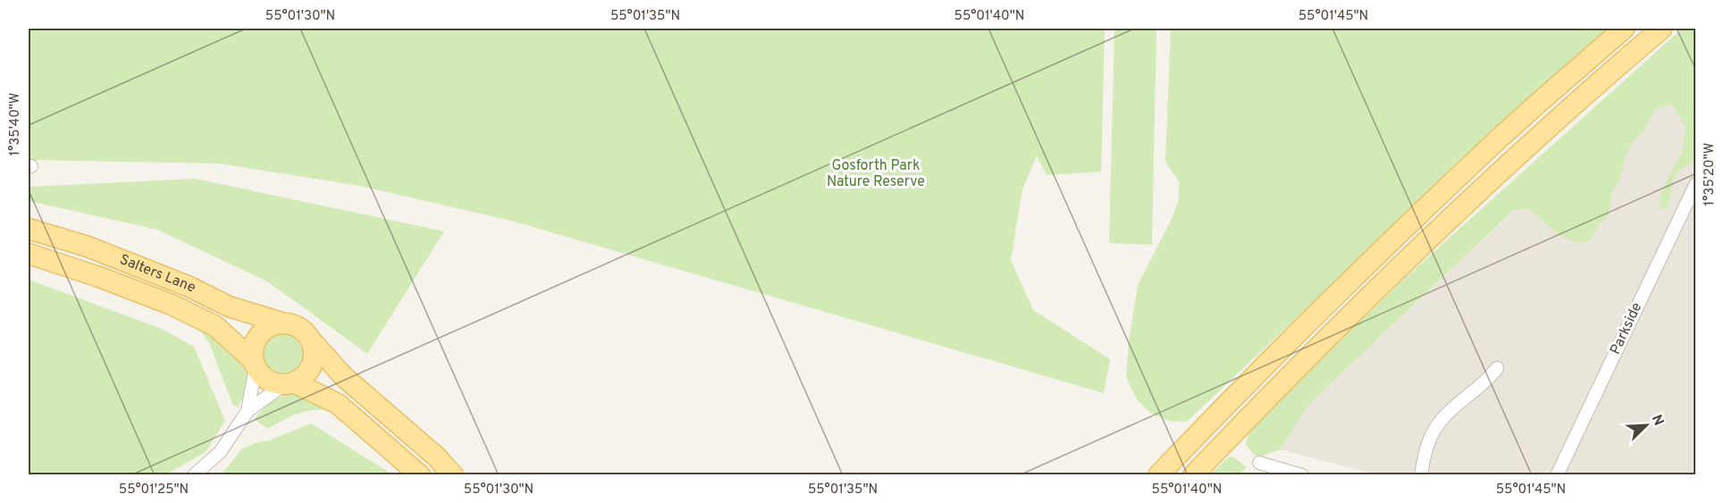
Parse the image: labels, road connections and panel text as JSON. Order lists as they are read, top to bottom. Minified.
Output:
{"streets":{"main road":["Salters Lane"],"street":["Parkside"]},"parks":["Gosforth Park Nature Reserve"],"north":"top right","coordinates":["55°01'30\"N","55°01'35\"N","55°01'40\"N","55°01'45\"N","1°35'40\"W","1°35'20\"W","55°01'25\"N"]}
